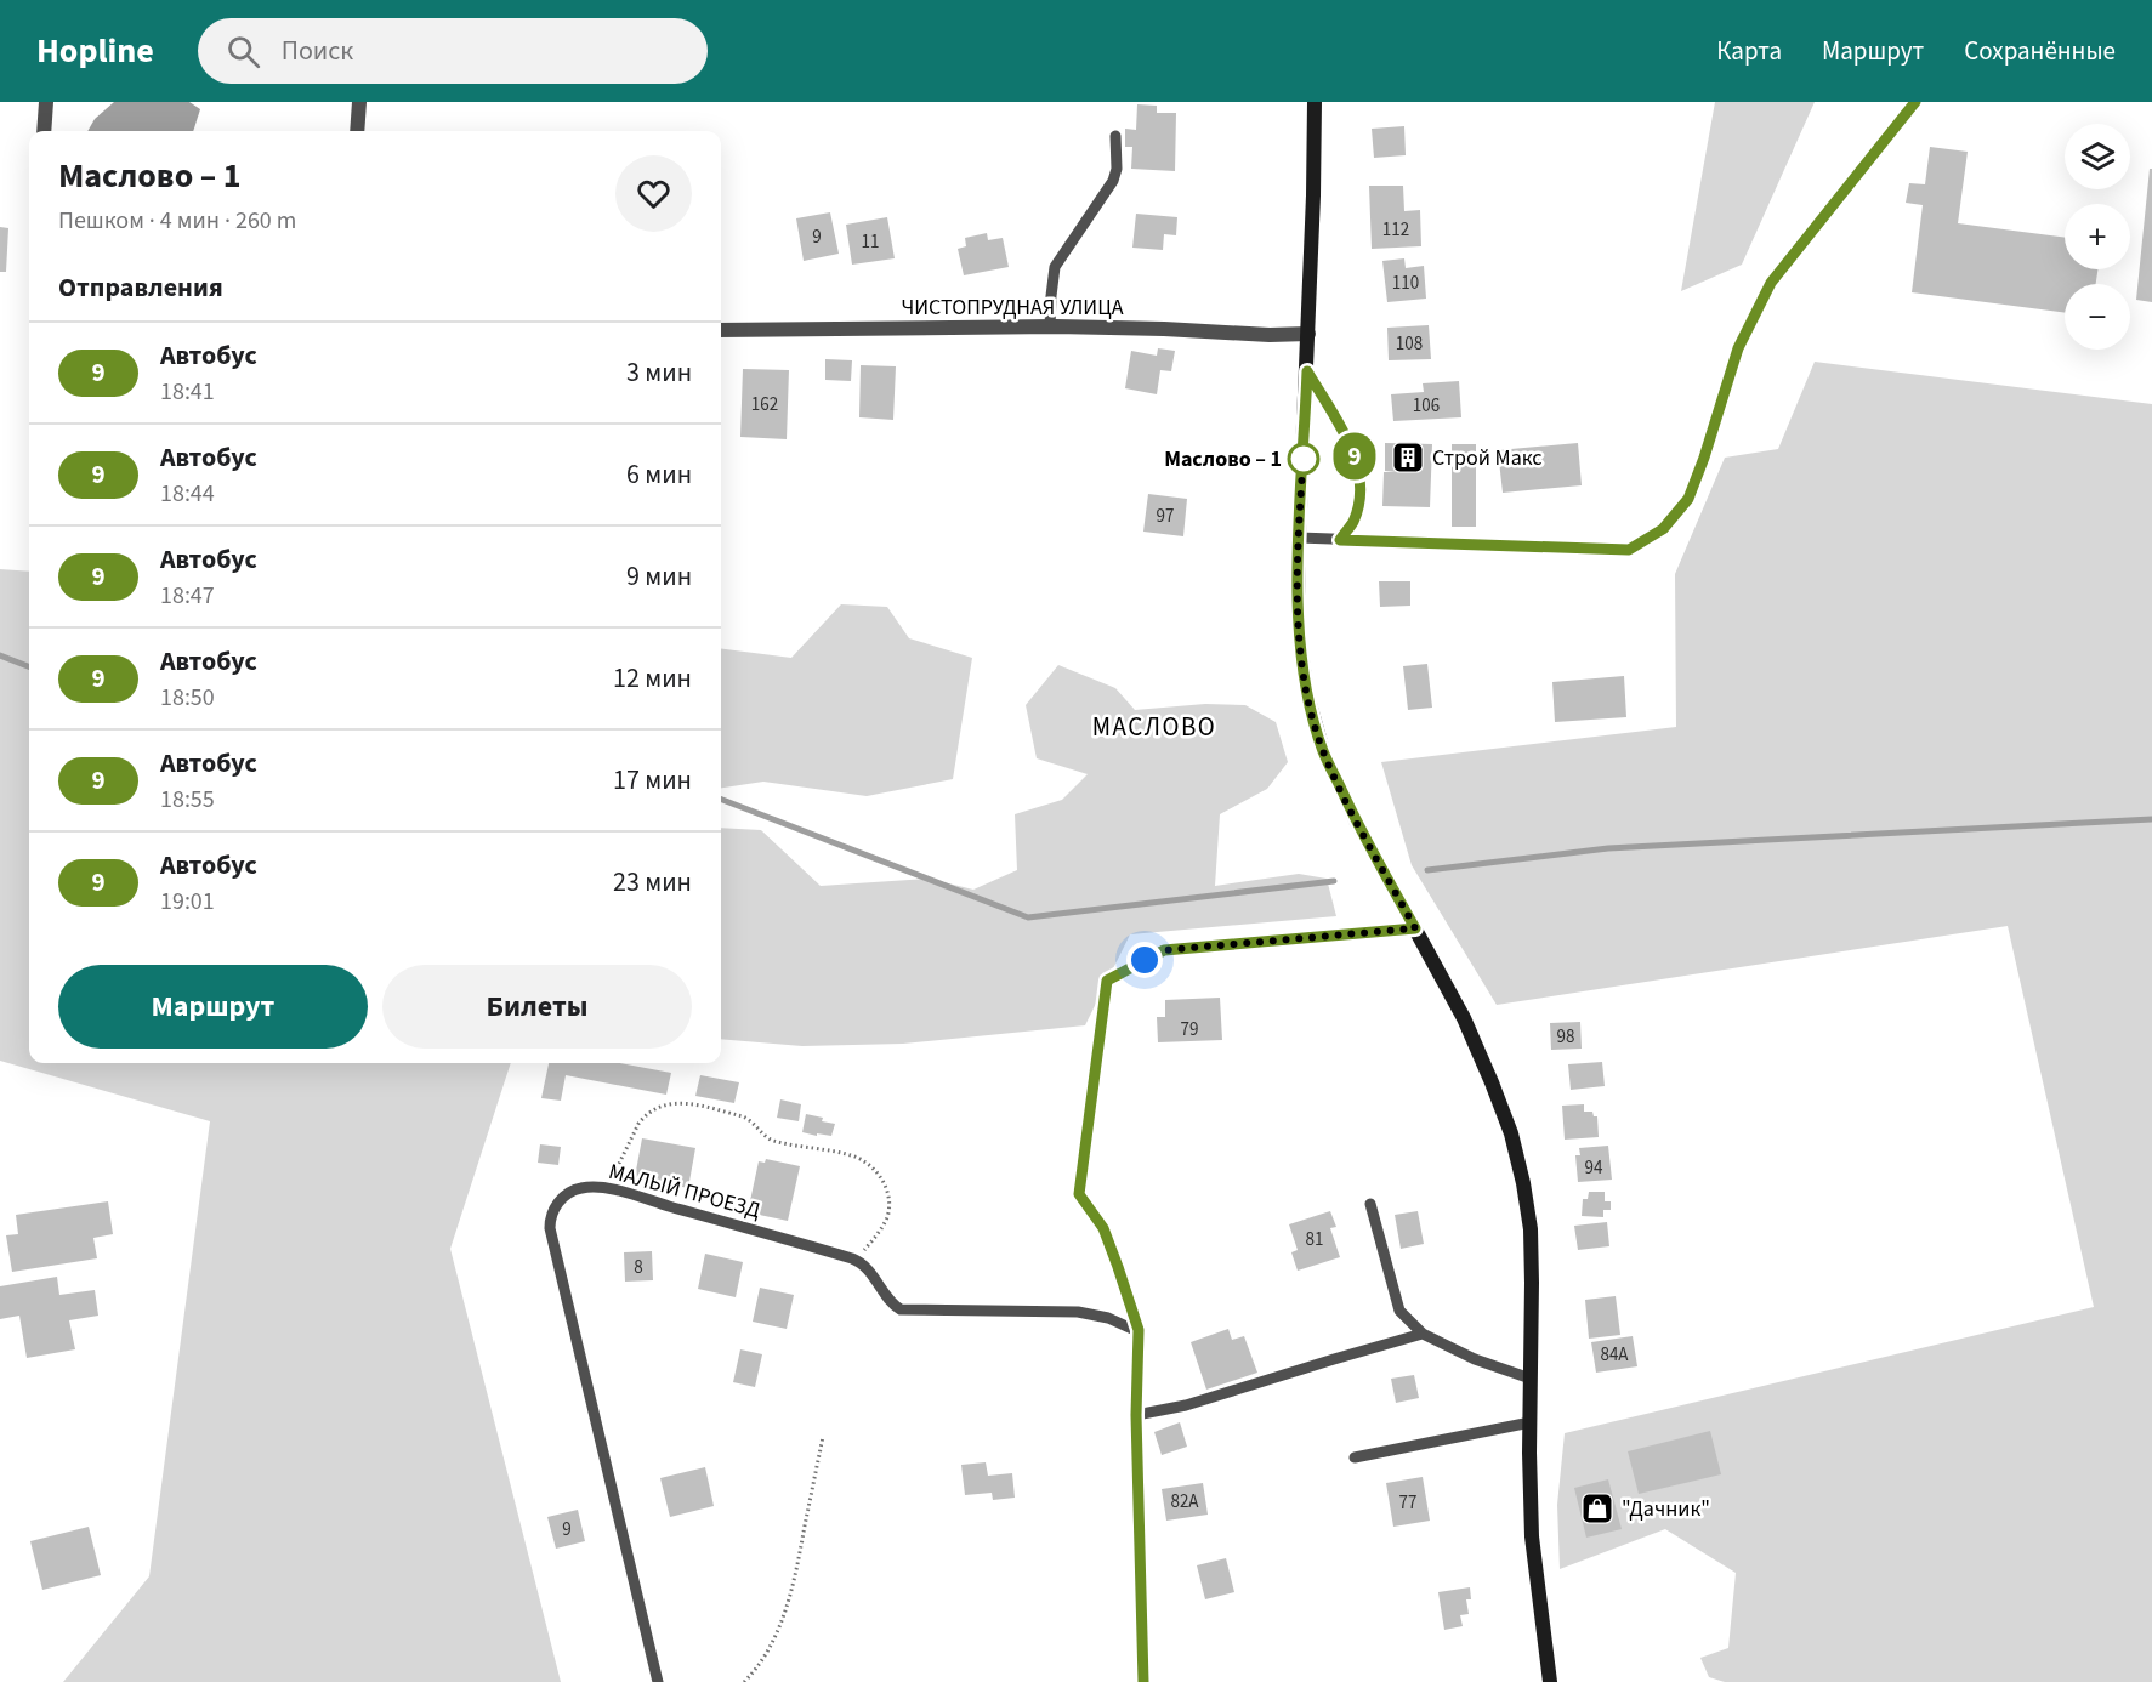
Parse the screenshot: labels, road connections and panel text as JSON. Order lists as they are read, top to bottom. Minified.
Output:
{"streets":{"street":["ЧИСТОПРУДНАЯ УЛИЦА"],"lane":["МАЛЫЙ ПРОЕЗД"]},"districts":["МАСЛОВО"],"places":{"building":["Строй Макс"],"other":["Маслово – 1"],"shop":["\"Дачник\""]},"lines":["bus line 9"],"house_numbers":["112","9","11","110","108","162","106","97","79","98","94","81","8","84А","82А","77","9"],"page":{"header":"Hopline","search":"Поиск","nav":["Карта","Маршрут","Сохранённые"],"on_map":"9","map_buttons":["+","−"],"heading":[["Маслово – 1","Пешком · 4 мин · 260 m"],"Отправления"],"list":[{"mark":"9","name":"Автобус","note":"18:41","value":"3 мин"},{"mark":"9","name":"Автобус","note":"18:44","value":"6 мин"},{"mark":"9","name":"Автобус","note":"18:47","value":"9 мин"},{"mark":"9","name":"Автобус","note":"18:50","value":"12 мин"},{"mark":"9","name":"Автобус","note":"18:55","value":"17 мин"},{"mark":"9","name":"Автобус","note":"19:01","value":"23 мин"}],"buttons":["Маршрут","Билеты"]}}
